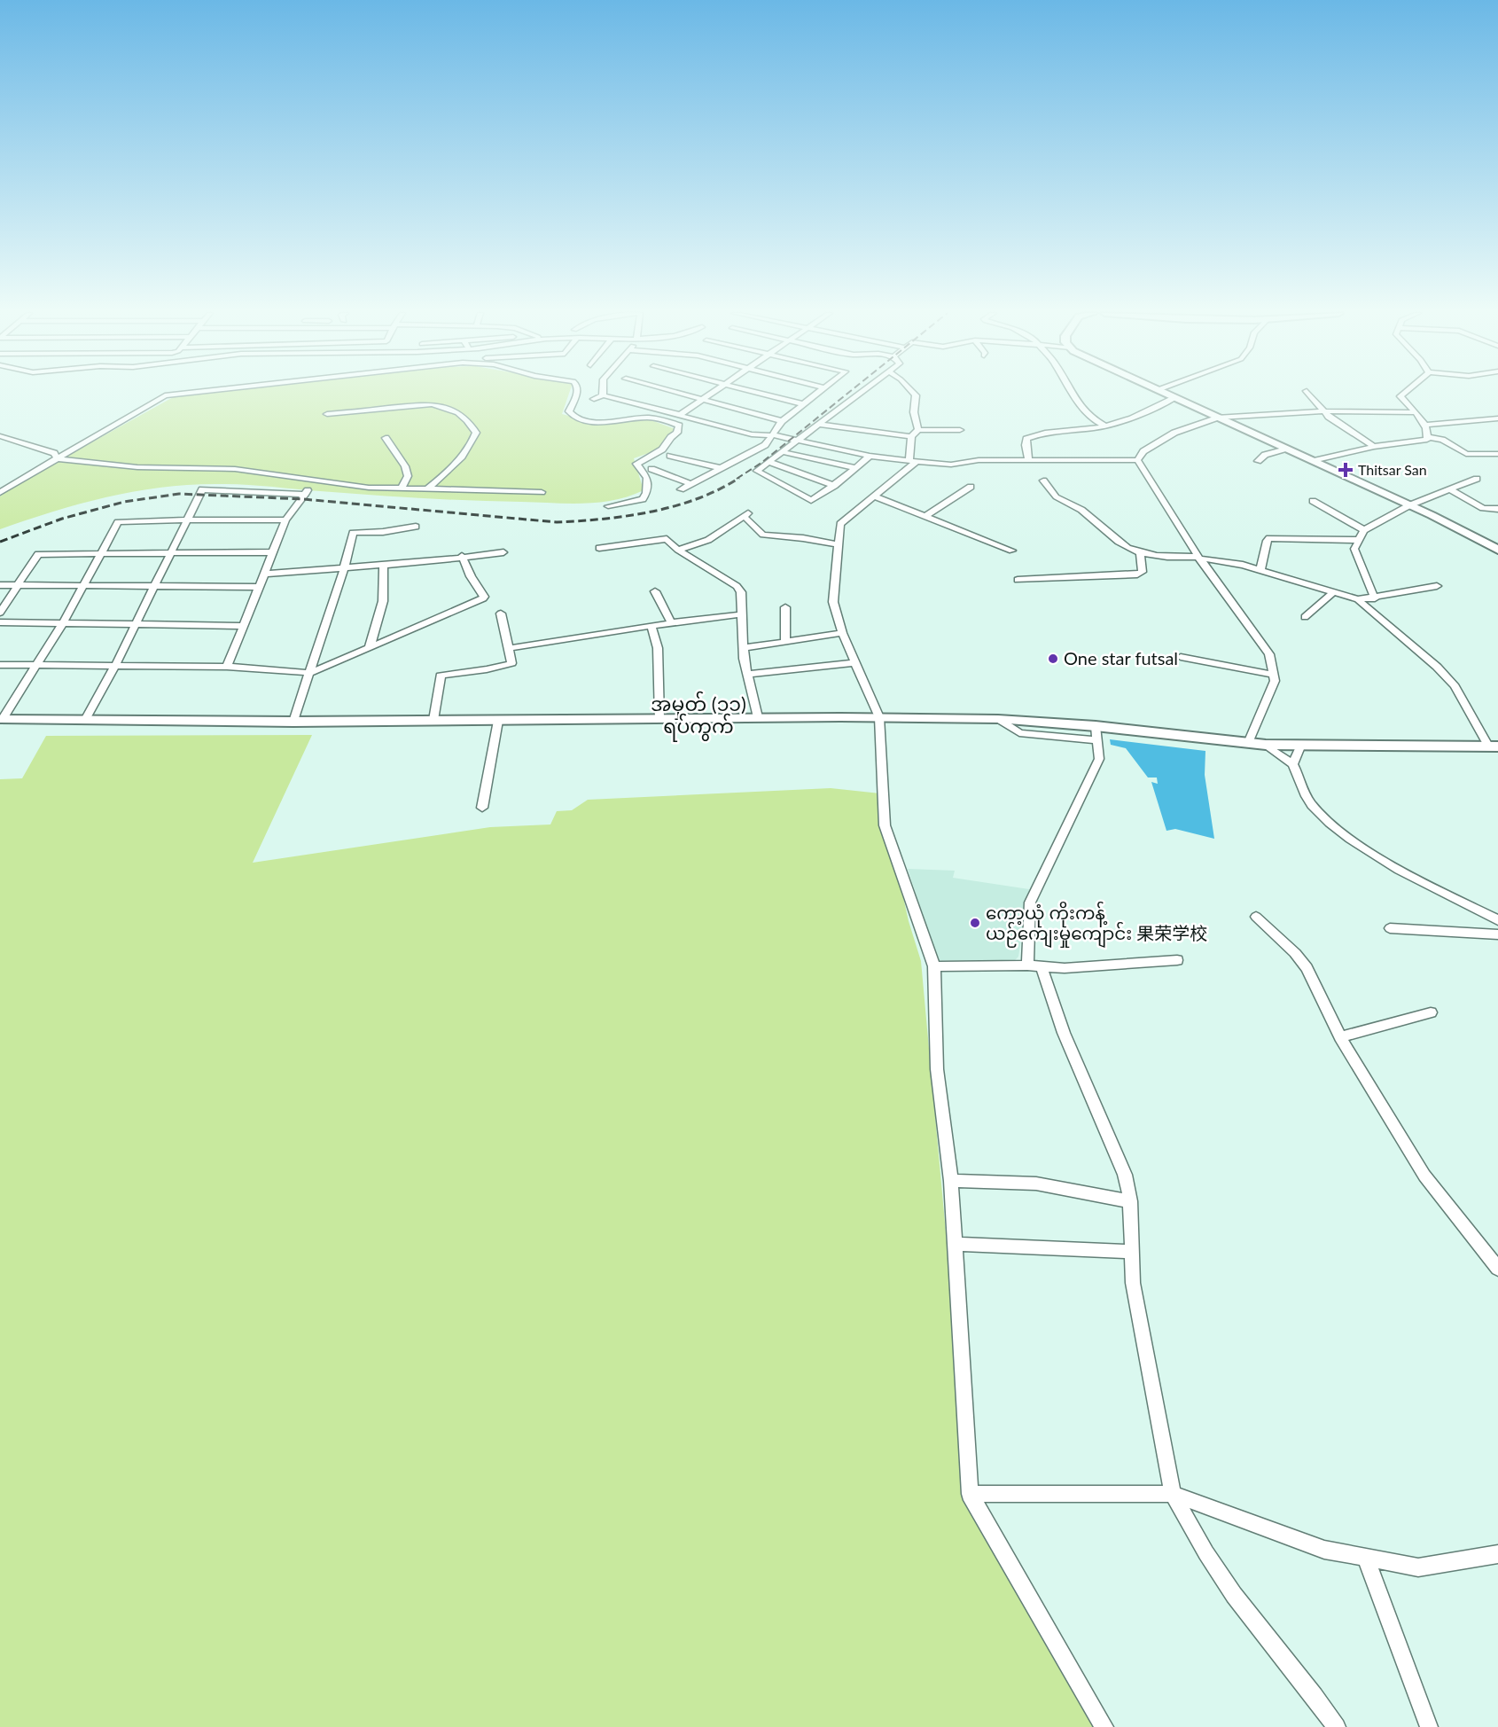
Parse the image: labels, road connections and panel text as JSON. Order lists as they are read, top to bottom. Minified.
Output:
{"districts":["အမှတ် (၁၁) ရပ်ကွက်"],"places":{"health":["Thitsar San"],"other":["One star futsal","ကော့ယုံ ကိုးကန့် ယဉ်ကျေးမှုကျောင်း 果荣学校"]}}
